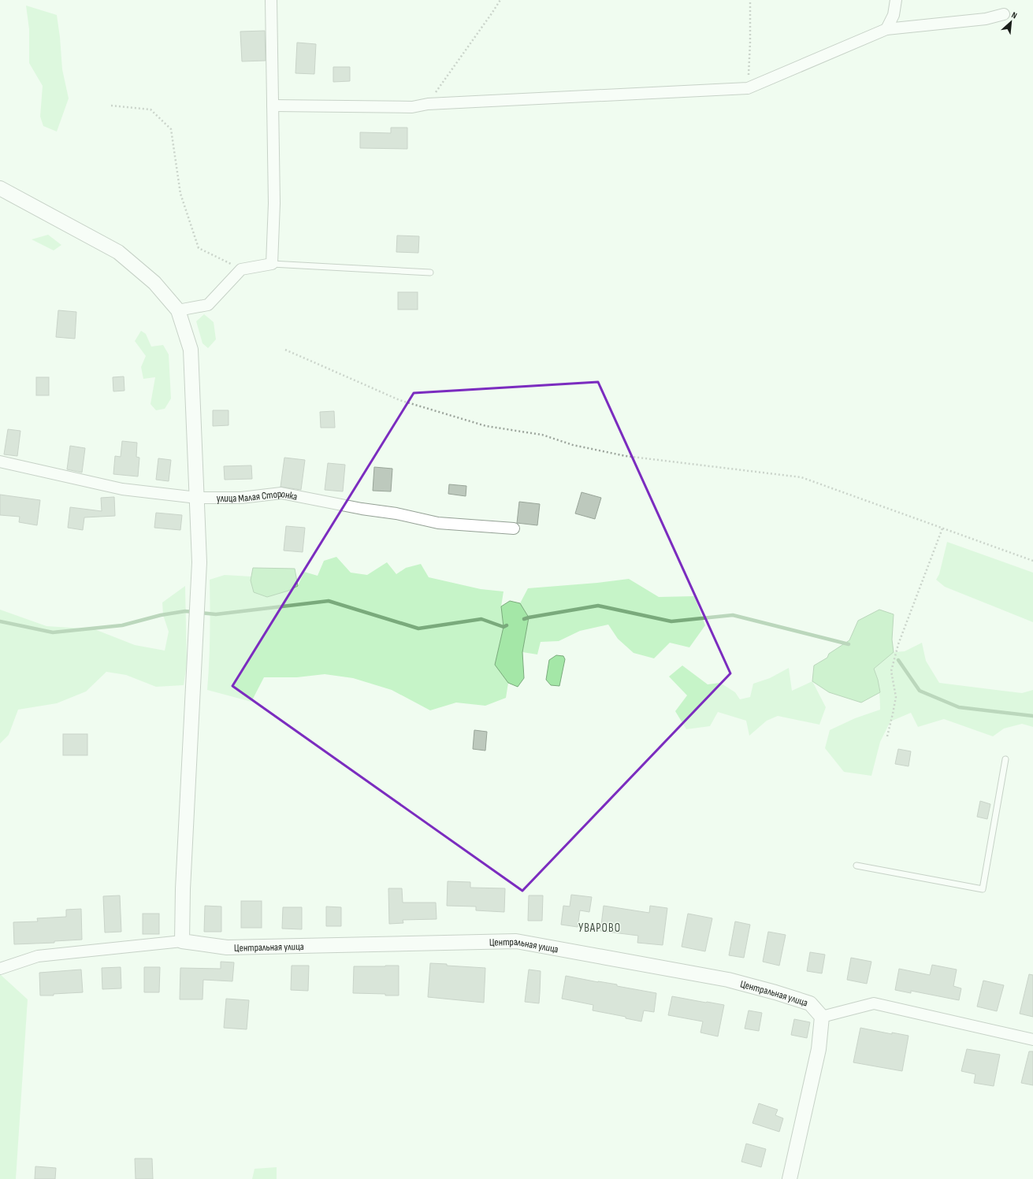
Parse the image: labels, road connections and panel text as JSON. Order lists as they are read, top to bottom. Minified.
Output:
{"streets":{"street":["улица Малая Сторонка","Центральная улица"]},"districts":["УВАРОВО"],"north":"top right"}
